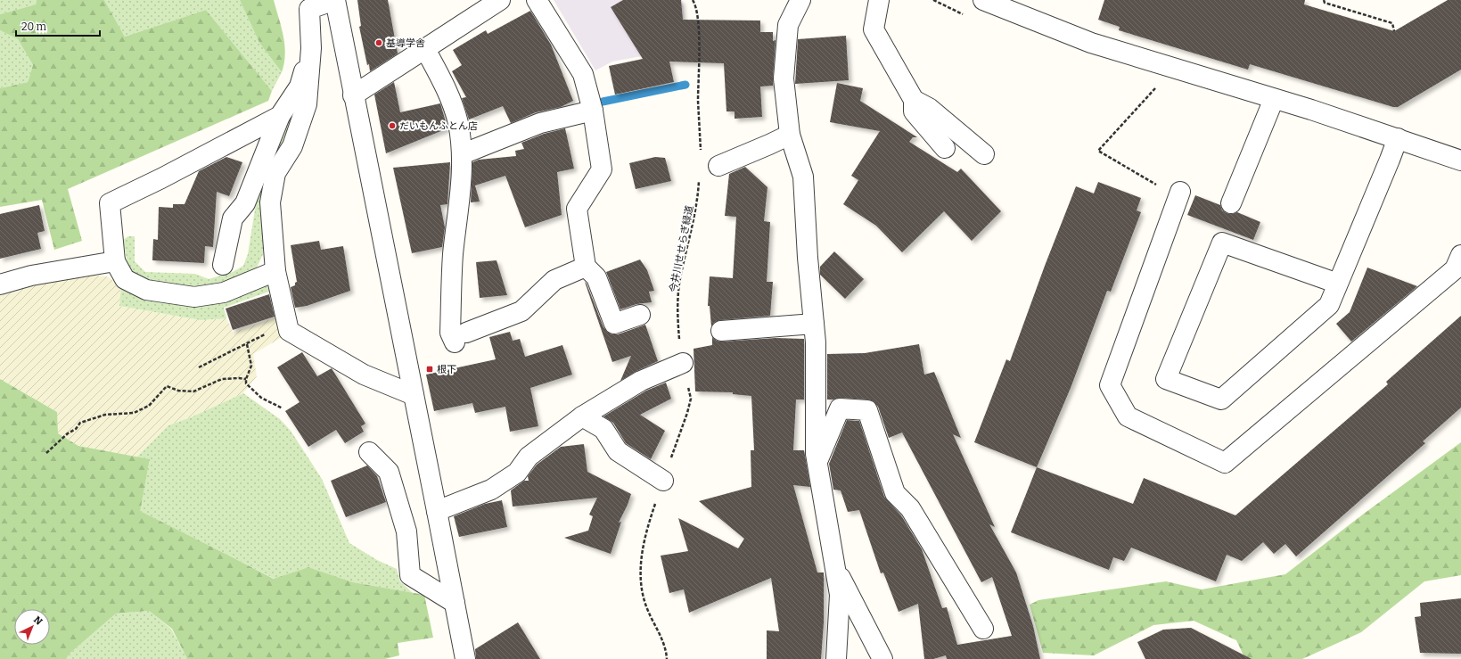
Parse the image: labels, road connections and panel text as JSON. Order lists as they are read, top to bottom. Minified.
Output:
{"streets":{"path":["今井川せせらぎ緑道"]},"places":{"other":["基導学舎","だいもんふとん店"],"transit":["根下"]},"scale_bar":"20 m","north":"top right"}
